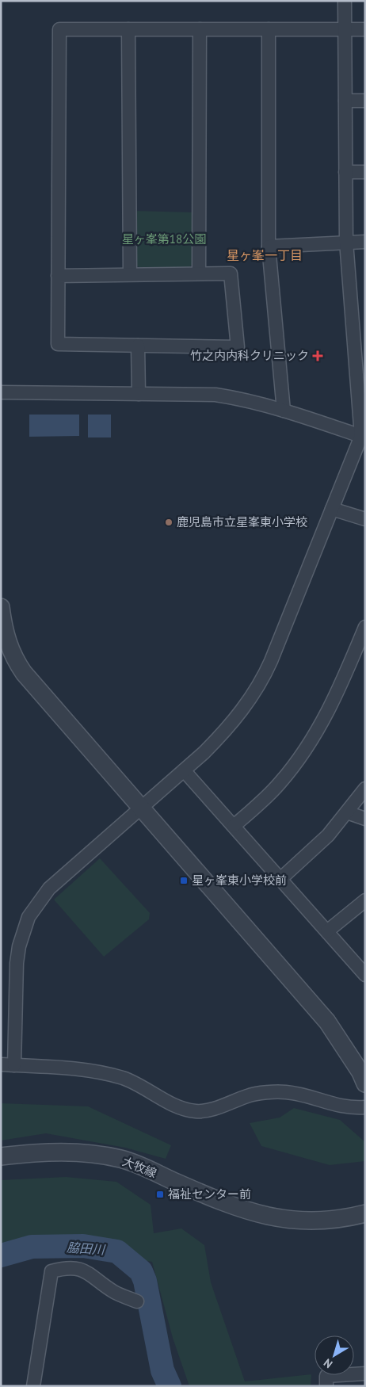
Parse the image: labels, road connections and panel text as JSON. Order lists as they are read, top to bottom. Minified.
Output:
{"streets":{"street":["大牧線"]},"districts":["星ヶ峯一丁目"],"water":["脇田川"],"parks":["星ヶ峯第18公園"],"places":{"health":["竹之内内科クリニック"],"other":["鹿児島市立星峯東小学校"],"transit":["星ヶ峯東小学校前","福祉センター前"]},"north":"bottom left"}
